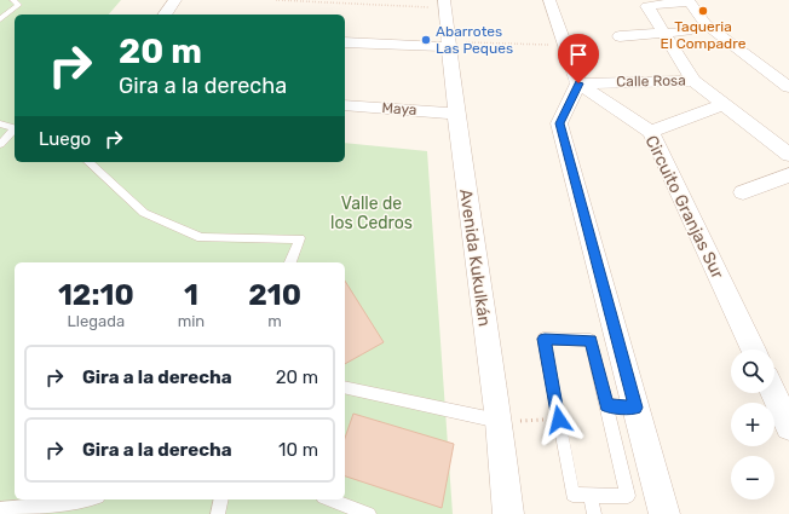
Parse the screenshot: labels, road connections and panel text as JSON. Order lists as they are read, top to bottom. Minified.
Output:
{"streets":{"street":["Calle Rosa","Maya","Circuito Granjas Sur","Avenida Kukulkán"]},"crossings":[["Calle Rosa","Circuito Granjas Sur"],["Maya","Avenida Kukulkán"]],"parks":["Valle de los Cedros"],"places":["Taqueria El Compadre","Abarrotes Las Peques"],"page":{"turn":["20 m","Gira a la derecha"],"then":"Luego","eta":["12:10","Llegada","1","min","210","m"],"list":[{"name":"Gira a la derecha","value":"20 m"},{"name":"Gira a la derecha","value":"10 m"}],"map_buttons":["+","−"]}}
